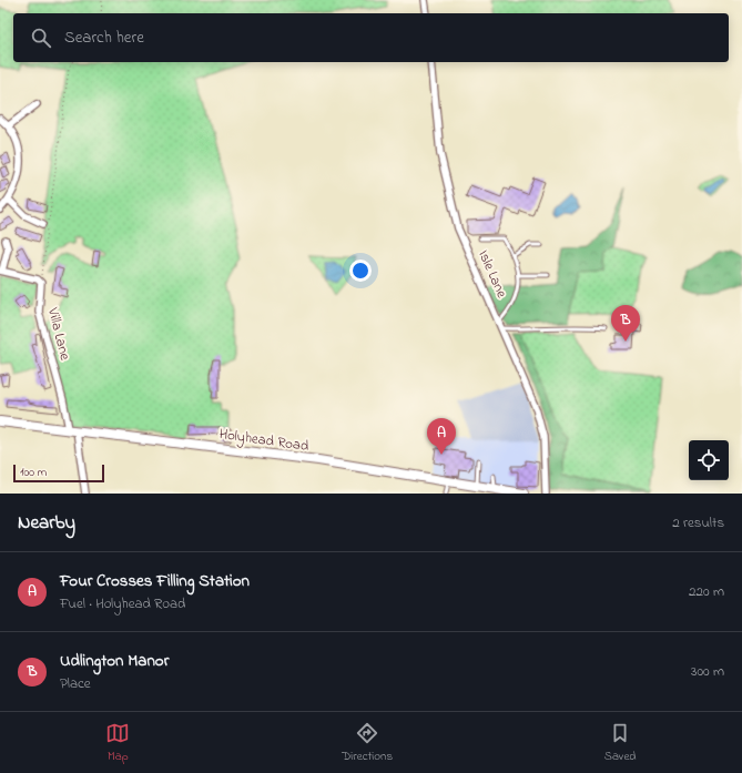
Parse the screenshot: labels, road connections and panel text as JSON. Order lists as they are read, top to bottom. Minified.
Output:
{"streets":{"main road":["Holyhead Road"],"street":["Isle Lane","Villa Lane"]},"crossings":[["Villa Lane","Holyhead Road"]],"scale_bar":"100 m","page":{"search":"Search here","pins":["B","A"],"scale":"100 m","heading":["Nearby","2 results"],"list":[{"mark":"A","name":"Four Crosses Filling Station","note":"Fuel · Holyhead Road","value":"220 m"},{"mark":"B","name":"Udlington Manor","note":"Place","value":"300 m"}],"nav":["Map","Directions","Saved"]}}
